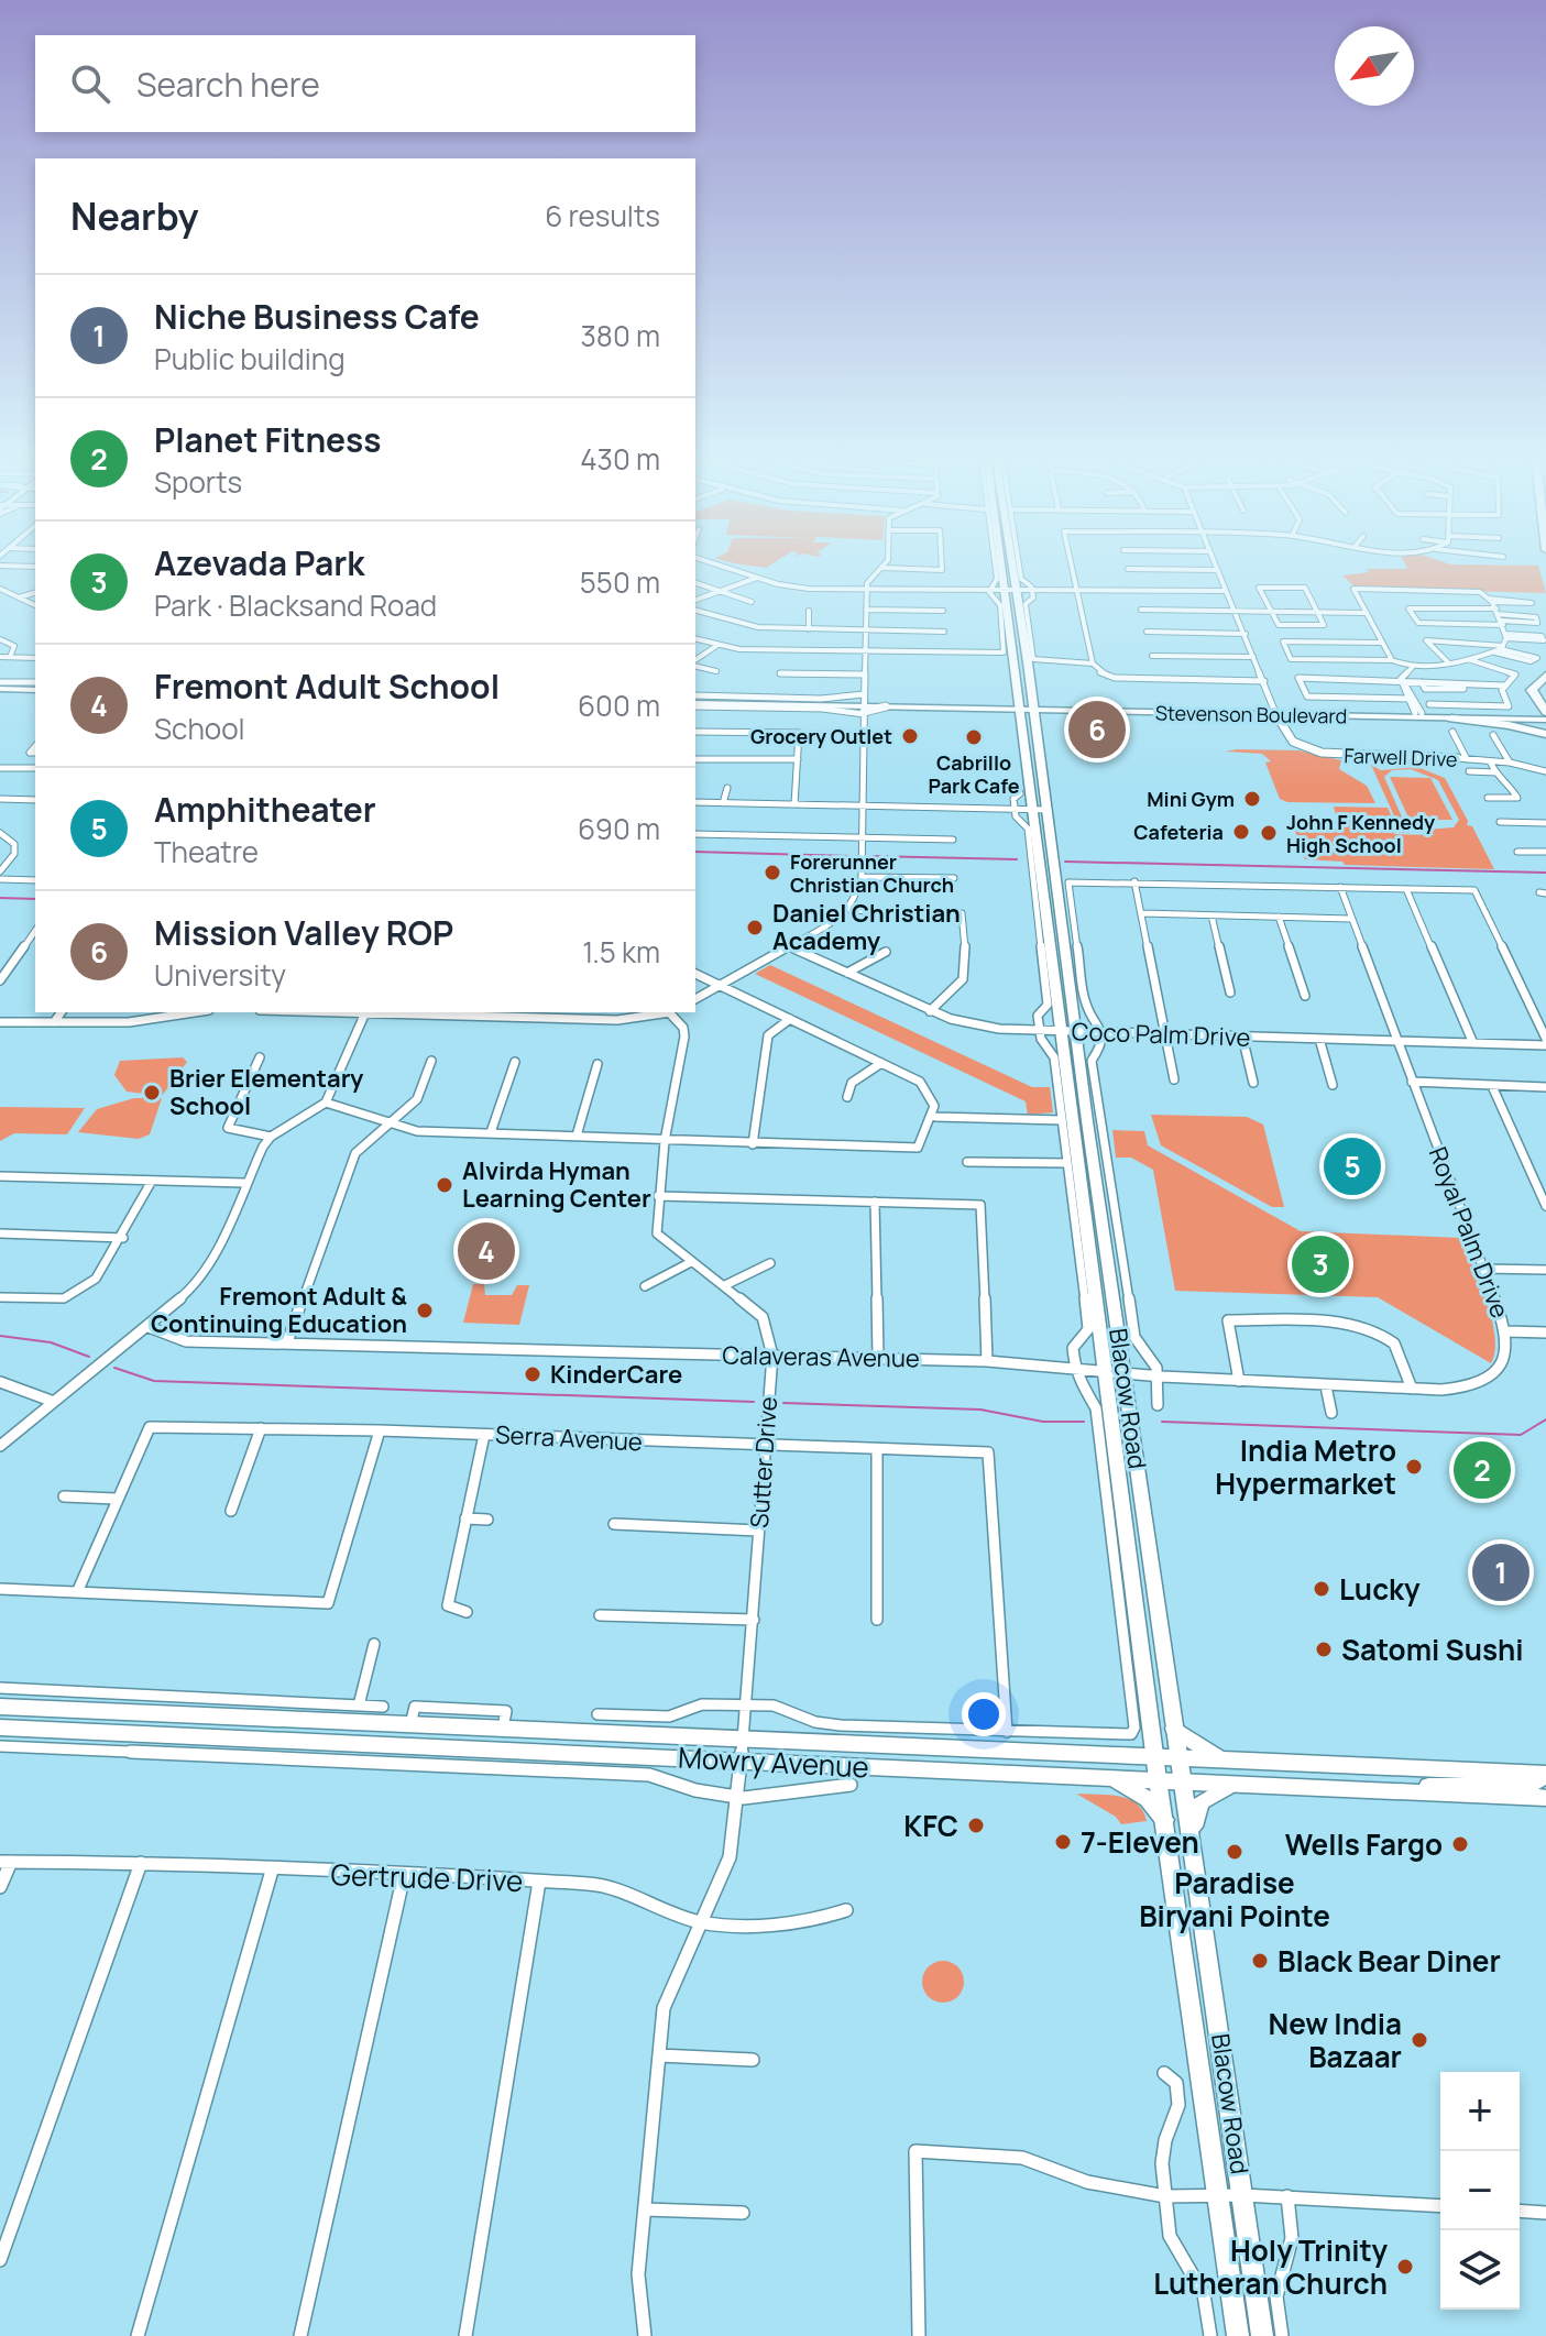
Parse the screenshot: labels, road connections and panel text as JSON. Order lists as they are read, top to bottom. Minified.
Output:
{"streets":{"main road":["Stevenson Boulevard","Blacow Road","Mowry Avenue"],"street":["Farwell Drive","Coco Palm Drive","Royal Palm Drive","Calaveras Avenue","Serra Avenue","Sutter Drive","Gertrude Drive"]},"crossings":[["Stevenson Boulevard","Farwell Drive"],["Stevenson Boulevard","Blacow Road"],["Coco Palm Drive","Royal Palm Drive"],["Coco Palm Drive","Blacow Road"],["Royal Palm Drive","Calaveras Avenue"],["Royal Palm Drive","Blacow Road"],["Calaveras Avenue","Blacow Road"],["Calaveras Avenue","Sutter Drive"],["Blacow Road","Mowry Avenue"],["Serra Avenue","Sutter Drive"],["Serra Avenue","Mowry Avenue"],["Sutter Drive","Mowry Avenue"],["Sutter Drive","Gertrude Drive"]],"places":["Grocery Outlet","Cabrillo Park Cafe","Mini Gym","Cafeteria","John F Kennedy High School","Forerunner Christian Church","Daniel Christian Academy","Brier Elementary School","Alvirda Hyman Learning Center","Fremont Adult & Continuing Education","KinderCare","India Metro Hypermarket","Lucky","Satomi Sushi","KFC","7-Eleven","Wells Fargo","Paradise Biryani Pointe","Black Bear Diner","New India Bazaar","Holy Trinity Lutheran Church"],"north":"bottom left","page":{"search":"Search here","heading":["Nearby","6 results"],"list":[{"mark":"1","name":"Niche Business Cafe","note":"Public building","value":"380 m"},{"mark":"2","name":"Planet Fitness","note":"Sports","value":"430 m"},{"mark":"3","name":"Azevada Park","note":"Park · Blacksand Road","value":"550 m"},{"mark":"4","name":"Fremont Adult School","note":"School","value":"600 m"},{"mark":"5","name":"Amphitheater","note":"Theatre","value":"690 m"},{"mark":"6","name":"Mission Valley ROP","note":"University","value":"1.5 km"}],"pins":["6","5","4","3","2","1"],"map_buttons":["+","−"]}}
